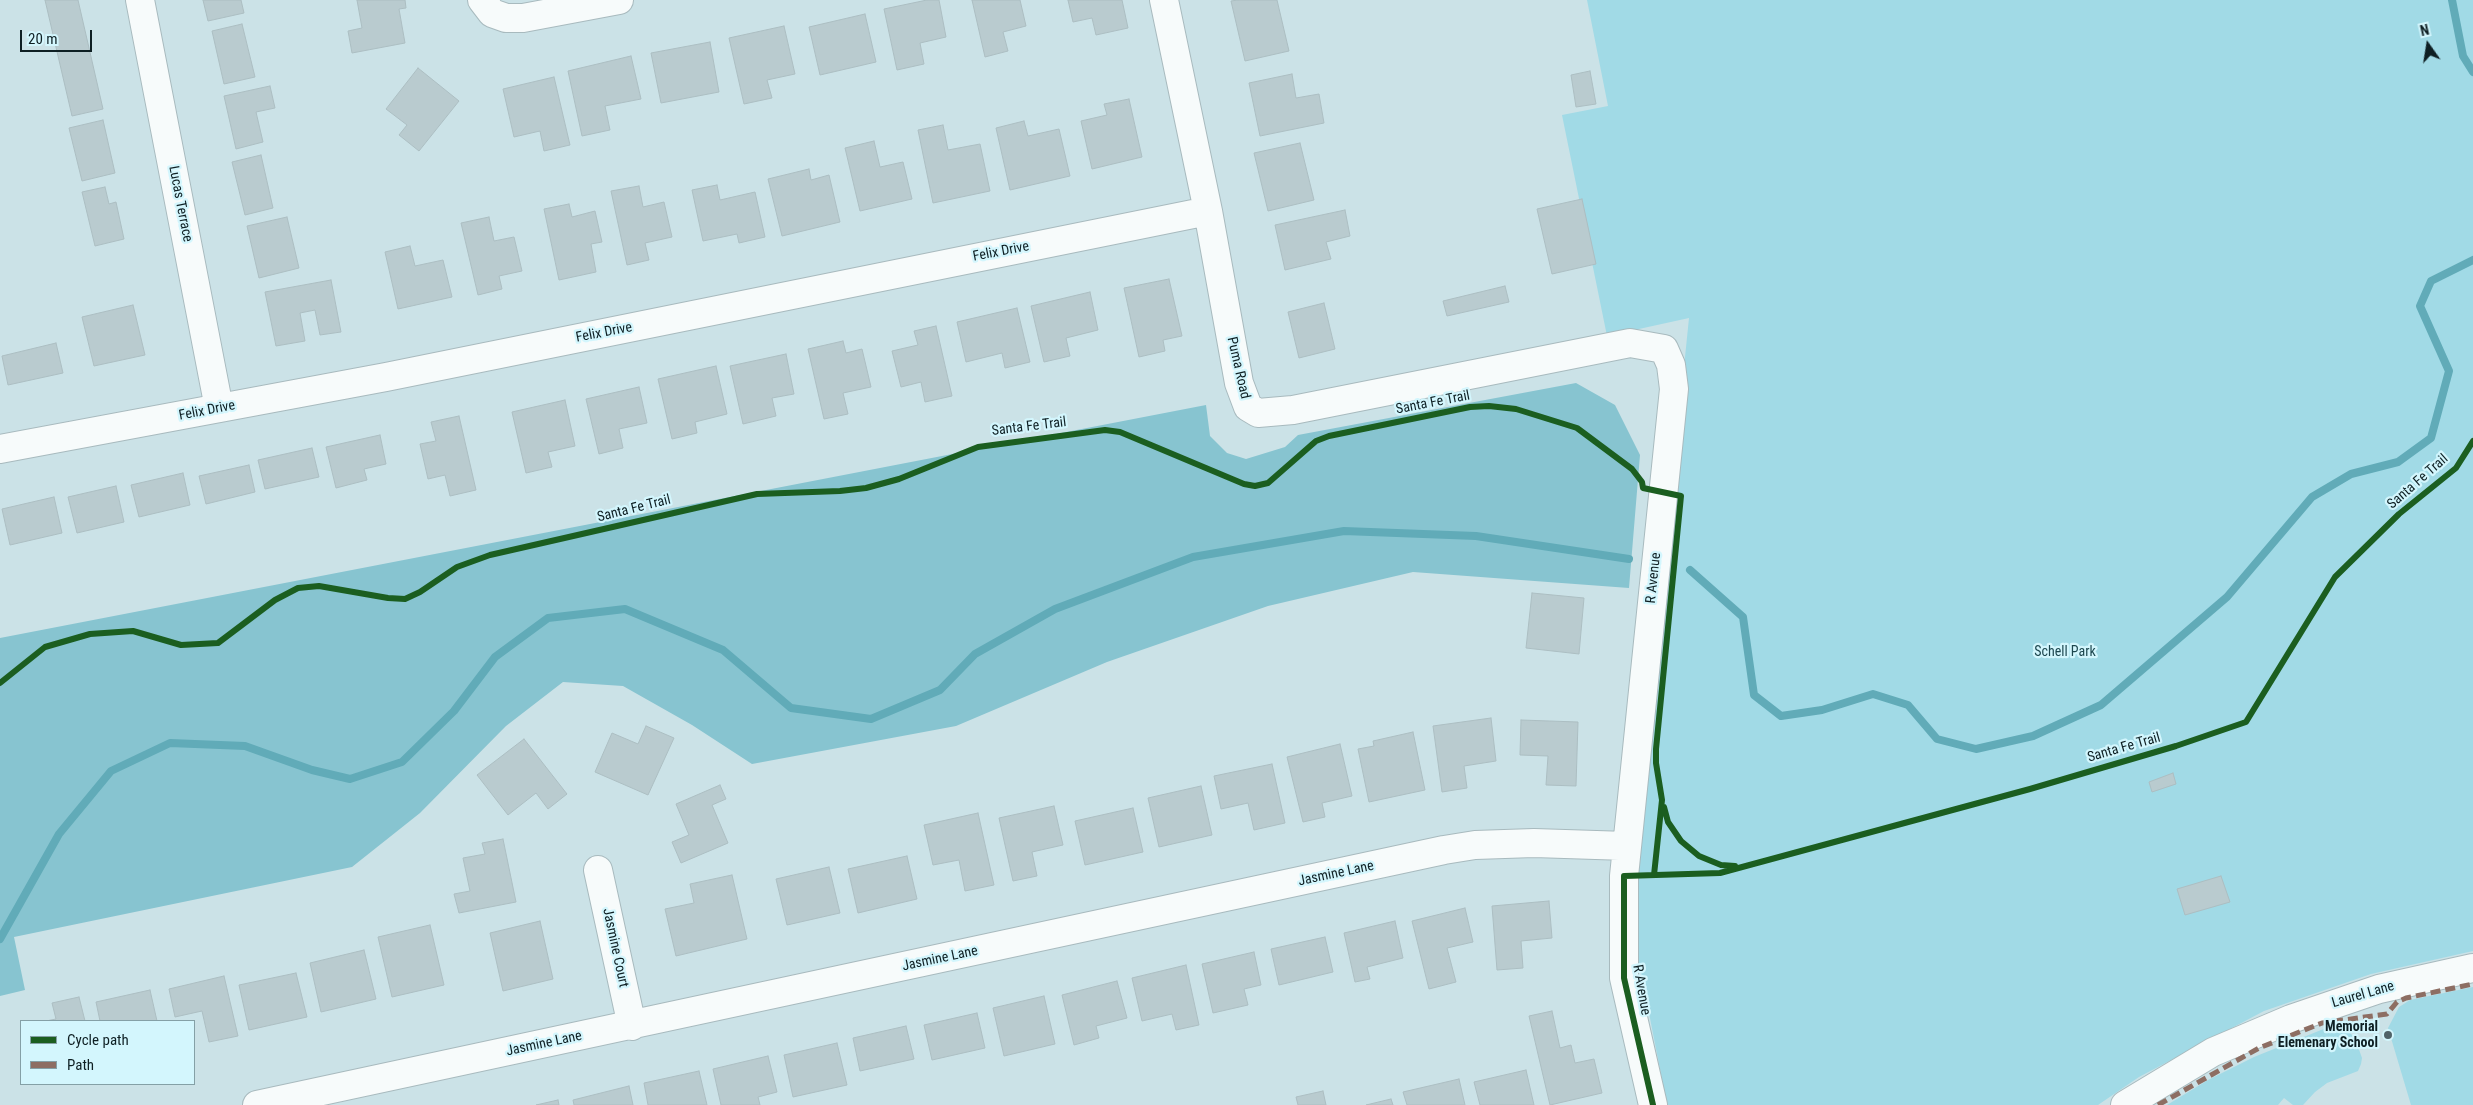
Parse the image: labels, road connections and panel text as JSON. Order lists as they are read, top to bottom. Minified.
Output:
{"streets":{"street":["Lucas Terrace","Felix Drive","Puma Road","R Avenue","Jasmine Lane","Jasmine Court","Laurel Lane"],"cycle path":["Santa Fe Trail"]},"crossings":[["Lucas Terrace","Felix Drive"],["Felix Drive","Puma Road"],["Puma Road","R Avenue"],["R Avenue","Jasmine Lane"],["Jasmine Lane","Jasmine Court"]],"parks":["Schell Park"],"places":["Memorial Elemenary School"],"legend":["Cycle path","Path"],"scale_bar":"20 m","north":"top"}
